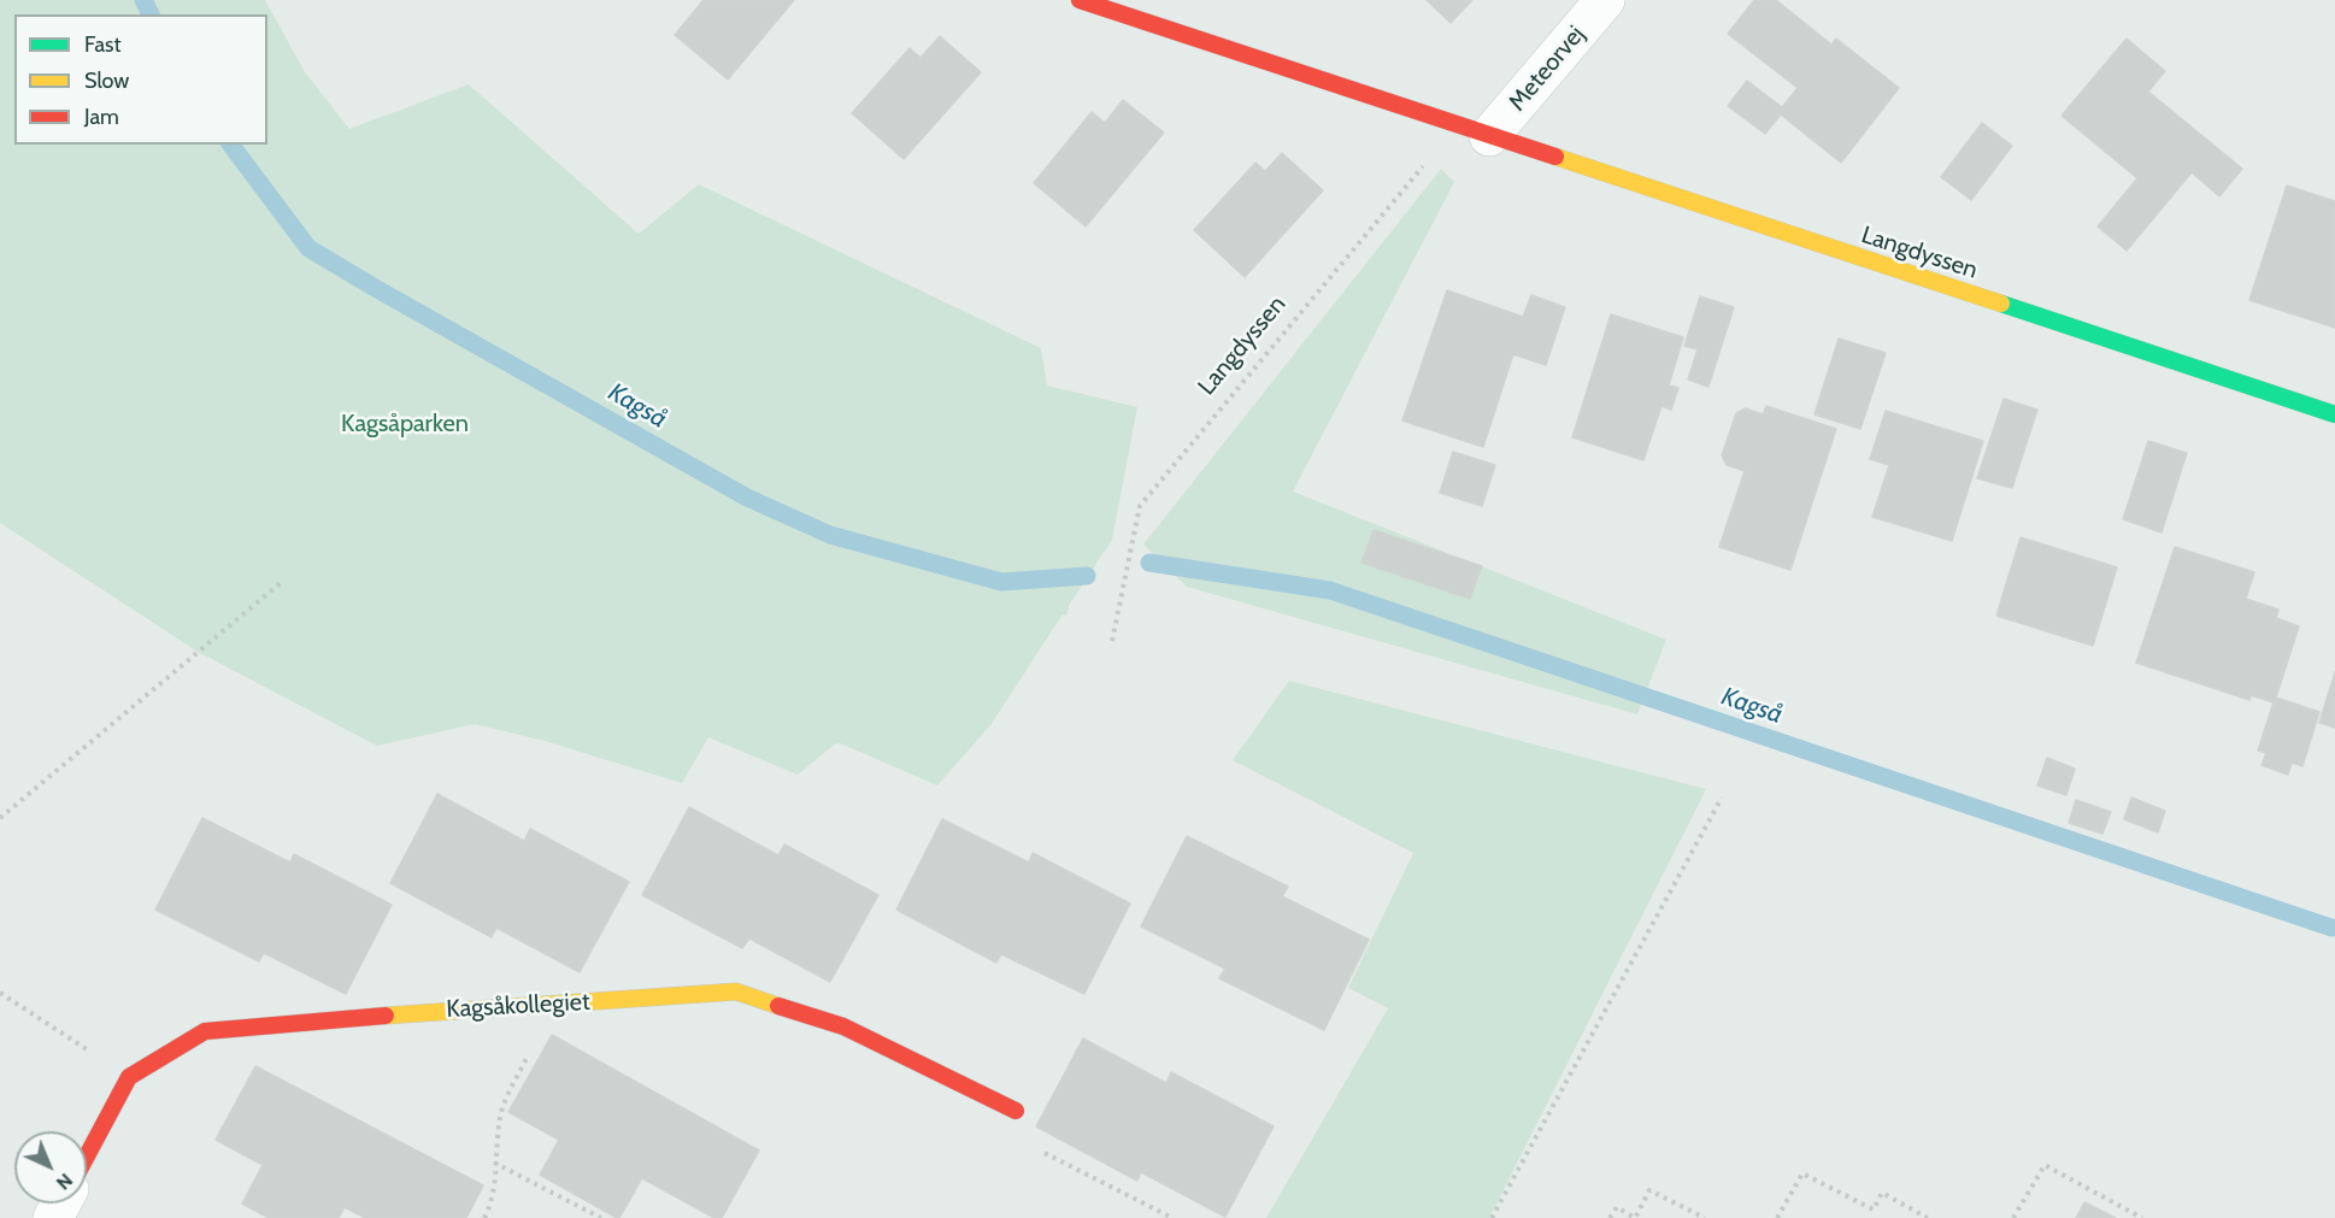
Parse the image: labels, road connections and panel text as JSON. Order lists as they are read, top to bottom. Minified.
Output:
{"streets":{"street":["Meteorvej","Langdyssen","Kagsåkollegiet"]},"crossings":[["Meteorvej","Langdyssen"]],"water":["Kagså"],"parks":["Kagsåparken"],"legend":["Fast","Slow","Jam"],"north":"bottom right"}
